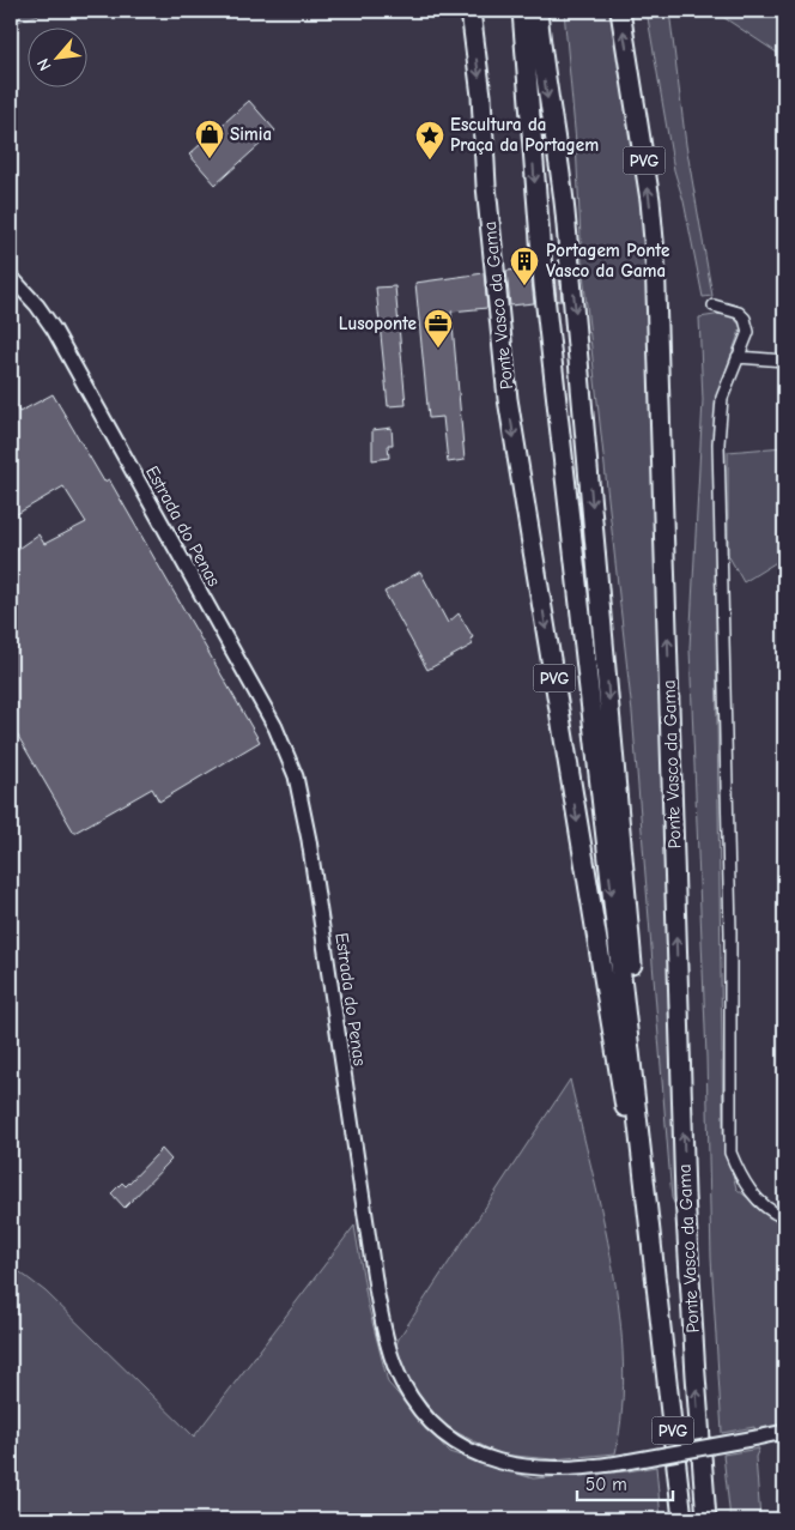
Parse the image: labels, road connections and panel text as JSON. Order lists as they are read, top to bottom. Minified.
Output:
{"streets":{"highway":["PVG","Ponte Vasco da Gama"],"street":["Estrada do Penas"]},"places":{"shop":["Simia"],"place":["Escultura da Praça da Portagem"],"building":["Portagem Ponte Vasco da Gama"],"office":["Lusoponte"]},"scale_bar":"50 m","north":"bottom left"}
